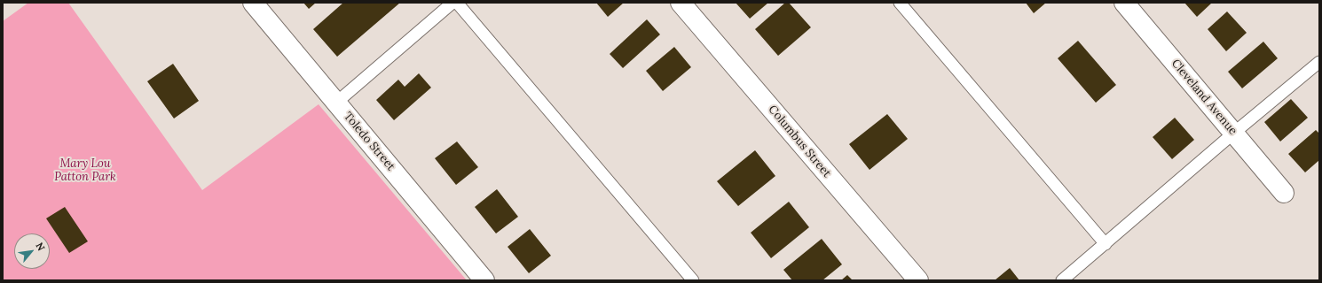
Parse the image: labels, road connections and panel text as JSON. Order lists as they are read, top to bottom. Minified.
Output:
{"streets":{"street":["Cleveland Avenue","Toledo Street","Columbus Street"]},"parks":["Mary Lou Patton Park"],"north":"top right"}
